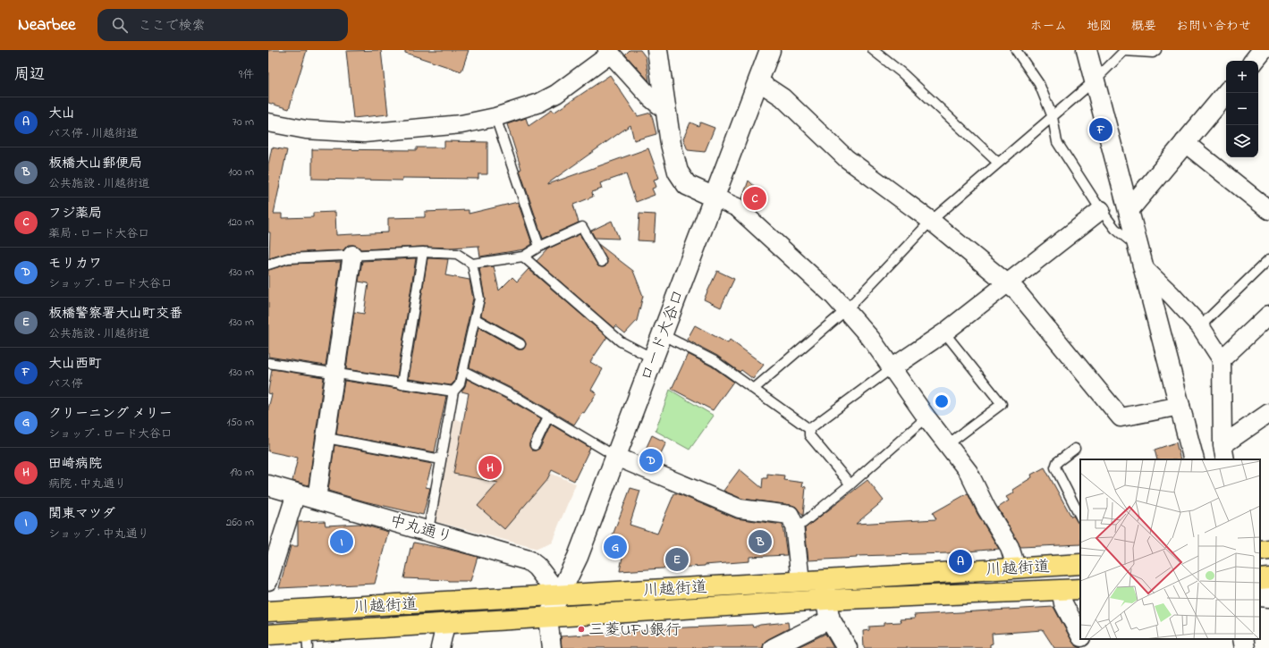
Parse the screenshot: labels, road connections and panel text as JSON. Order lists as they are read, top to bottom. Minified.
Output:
{"streets":{"highway":["川越街道"],"street":["ロード大谷口","中丸通り"]},"crossings":[["ロード大谷口","中丸通り"],["ロード大谷口","川越街道"],["中丸通り","川越街道"]],"places":["三菱UFJ銀行"],"page":{"header":"Nearbee","search":"ここで検索","nav":["ホーム","地図","概要","お問い合わせ"],"heading":["周辺","9件"],"map_buttons":["+","−"],"list":[{"mark":"A","name":"大山","note":"バス停 · 川越街道","value":"70 m"},{"mark":"B","name":"板橋大山郵便局","note":"公共施設 · 川越街道","value":"100 m"},{"mark":"C","name":"フジ薬局","note":"薬局 · ロード大谷口","value":"120 m"},{"mark":"D","name":"モリカワ","note":"ショップ · ロード大谷口","value":"130 m"},{"mark":"E","name":"板橋警察署大山町交番","note":"公共施設 · 川越街道","value":"130 m"},{"mark":"F","name":"大山西町","note":"バス停","value":"130 m"},{"mark":"G","name":"クリーニング メリー","note":"ショップ · ロード大谷口","value":"150 m"},{"mark":"H","name":"田崎病院","note":"病院 · 中丸通り","value":"190 m"},{"mark":"I","name":"関東マツダ","note":"ショップ · 中丸通り","value":"260 m"}],"pins":["F","C","D","H","B","I","G","E","A"]}}
